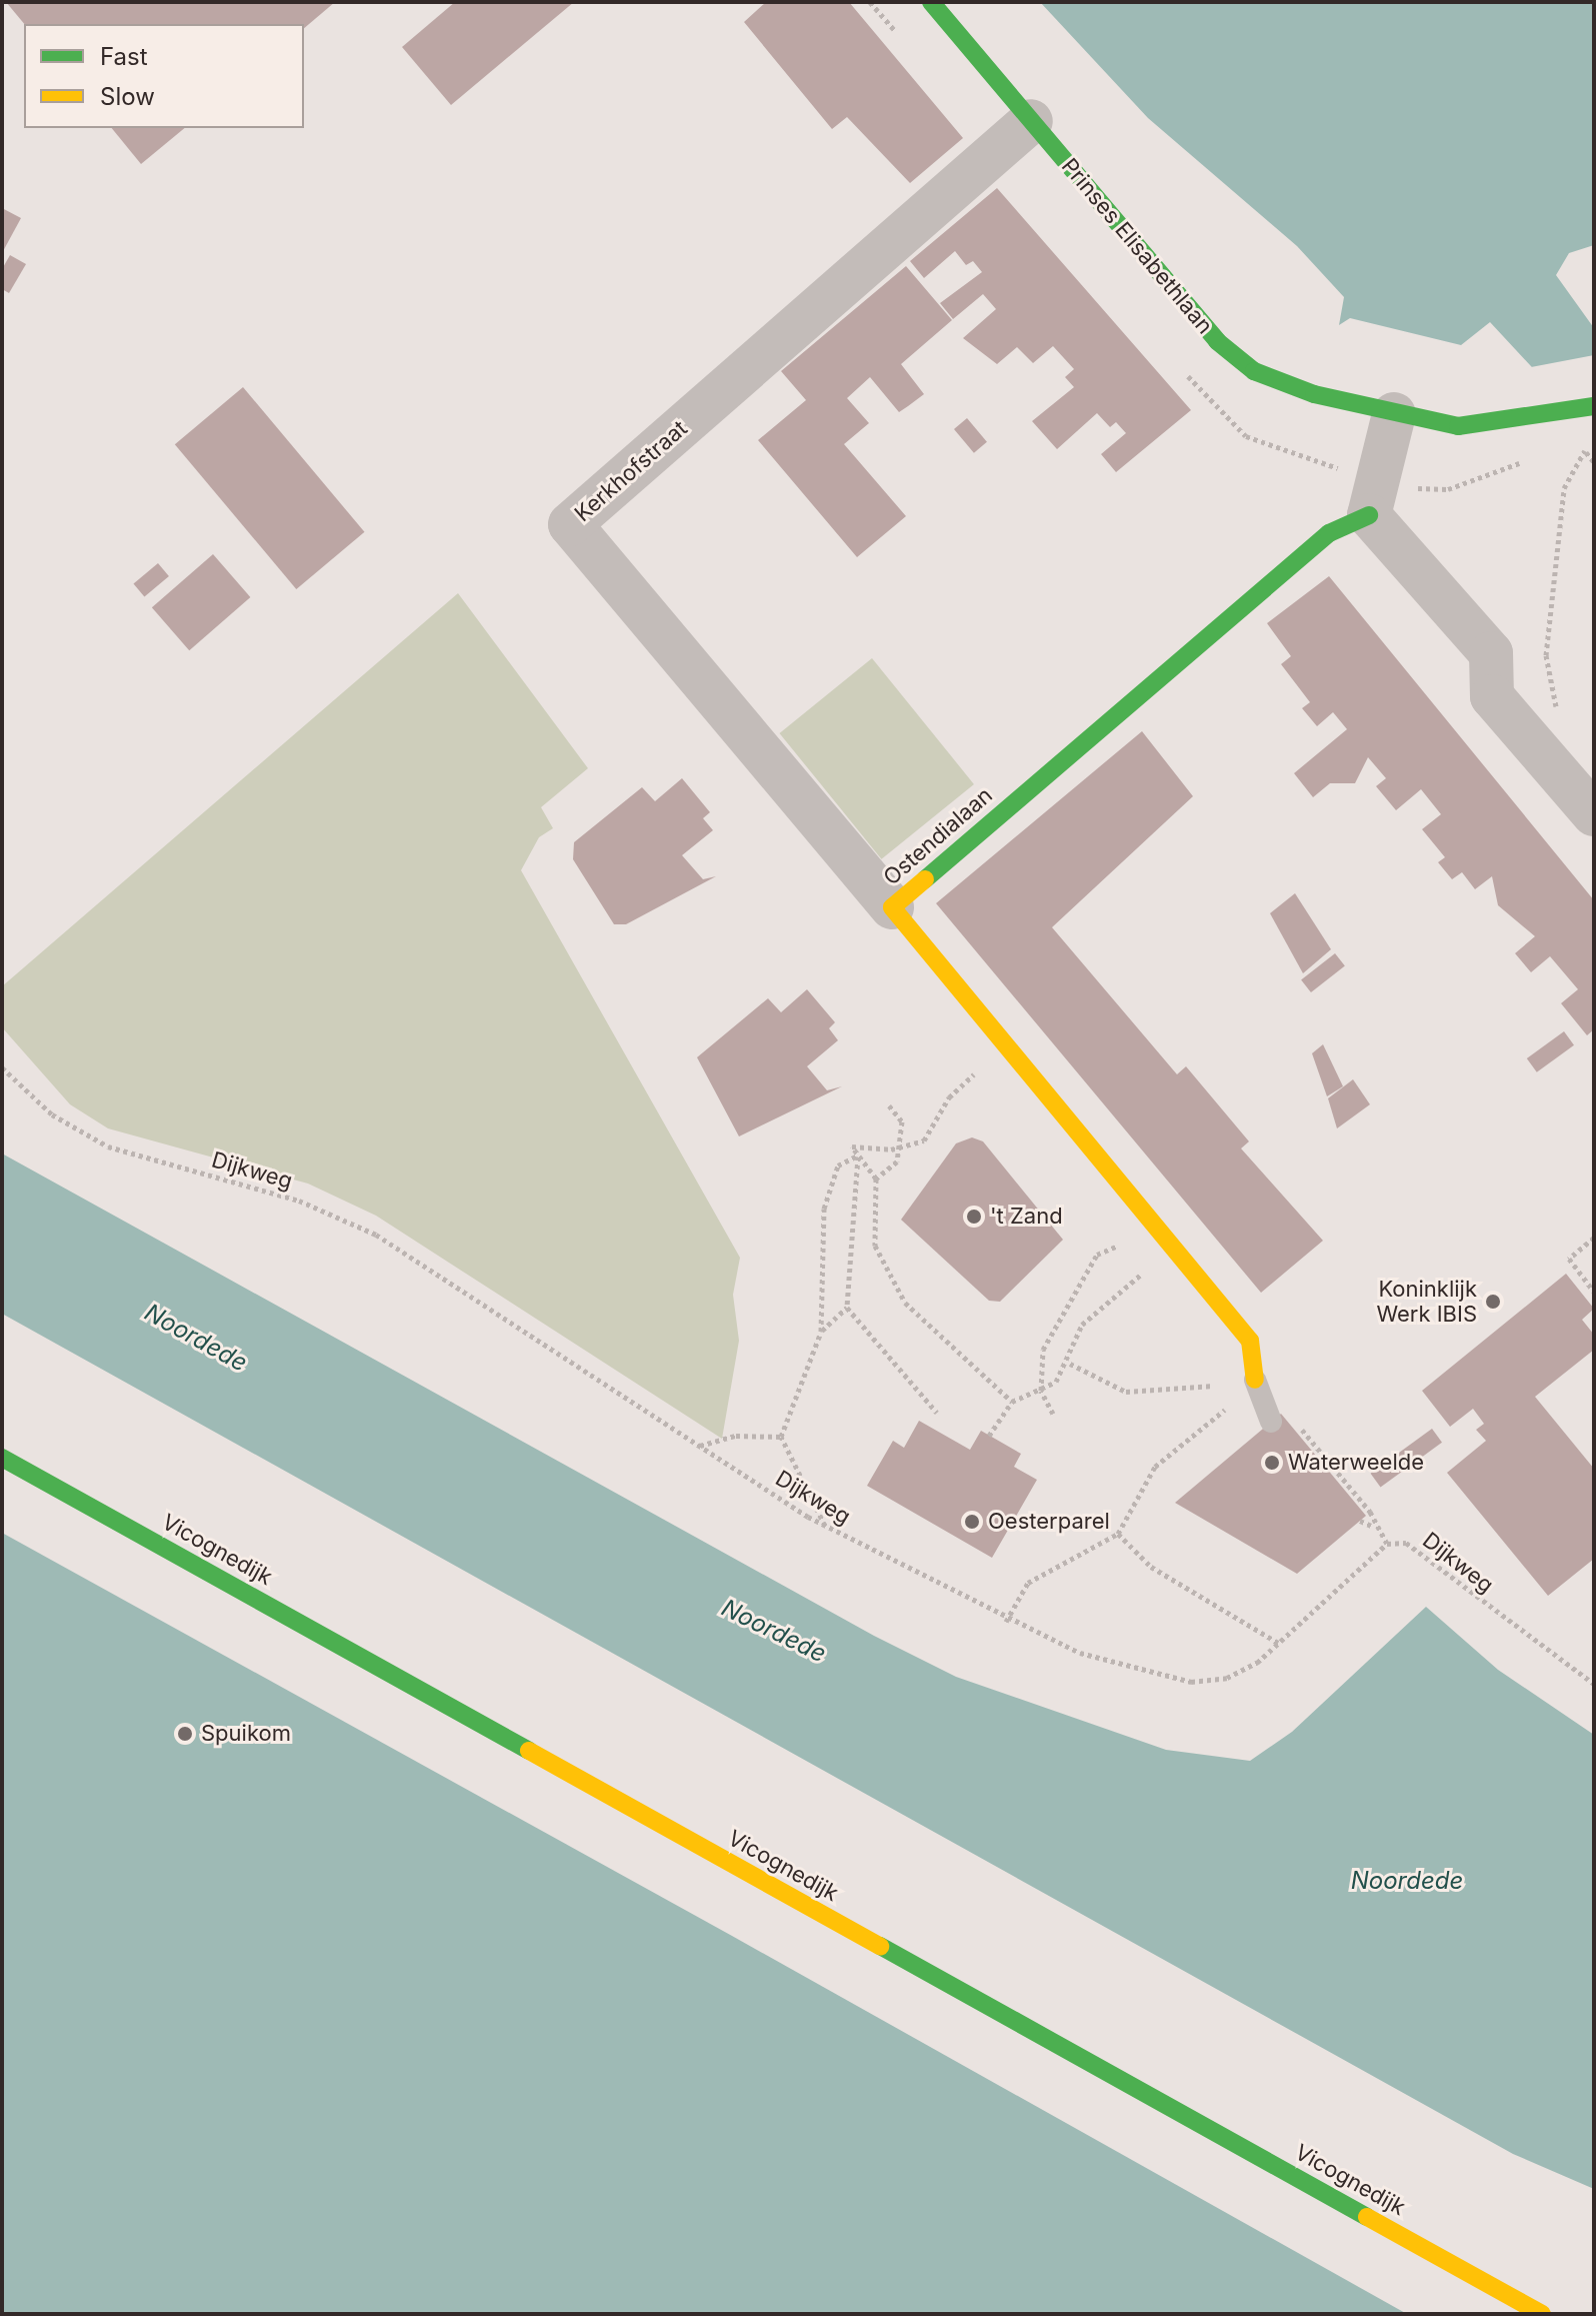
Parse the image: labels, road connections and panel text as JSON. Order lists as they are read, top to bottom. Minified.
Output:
{"streets":{"street":["Prinses Elisabethlaan","Kerkhofstraat","Ostendialaan","Vicognedijk"],"path":["Dijkweg"]},"crossings":[["Prinses Elisabethlaan","Kerkhofstraat"],["Kerkhofstraat","Ostendialaan"]],"water":["Noordede"],"places":["'t Zand","Koninklijk Werk IBIS","Waterweelde","Oesterparel","Spuikom"],"legend":["Fast","Slow"]}
